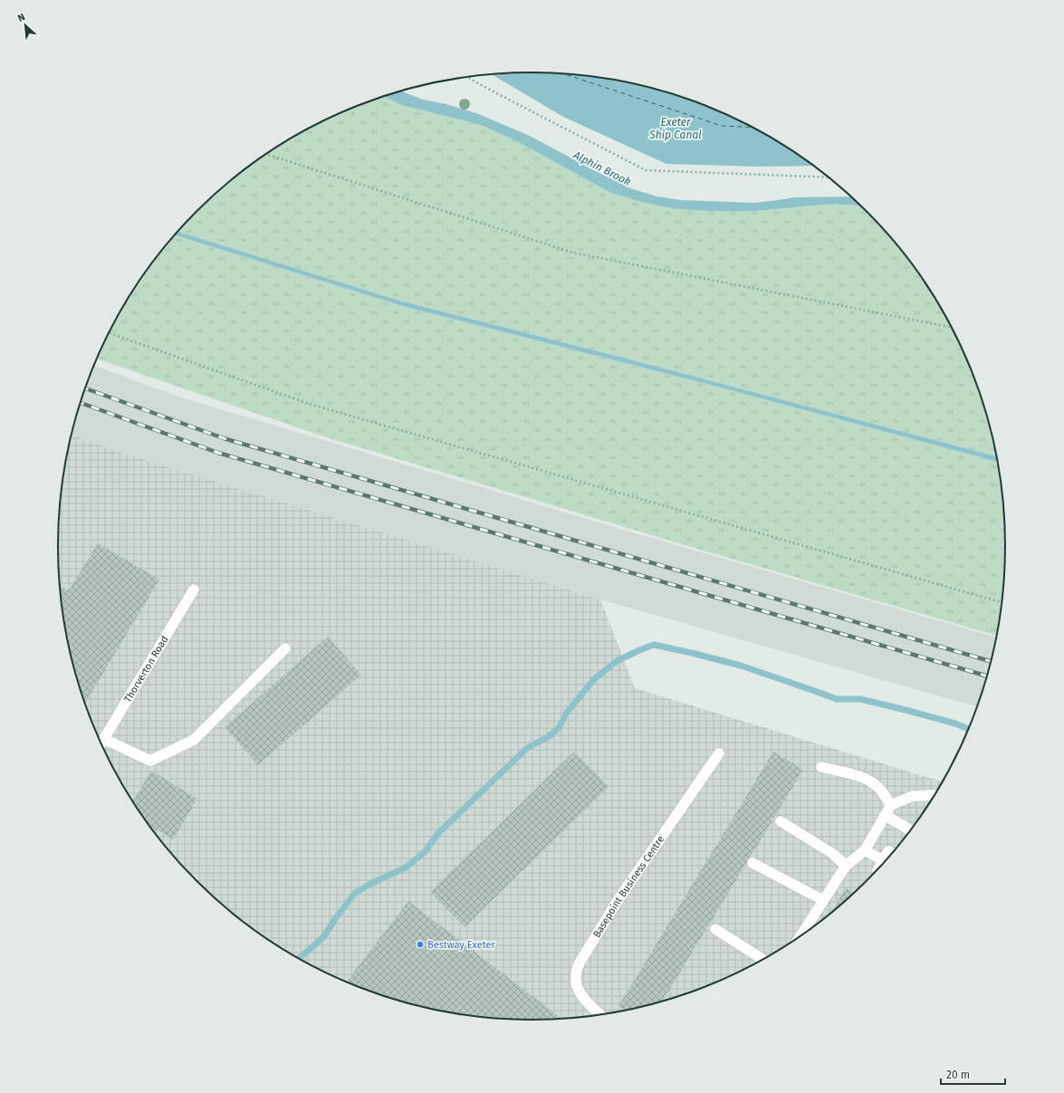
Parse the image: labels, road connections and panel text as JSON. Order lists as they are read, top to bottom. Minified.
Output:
{"streets":{"street":["Thorverton Road","Basepoint Business Centre"]},"water":["Exeter Ship Canal","Alphin Brook"],"places":["Bestway Exeter"],"scale_bar":"20 m","north":"top left"}
